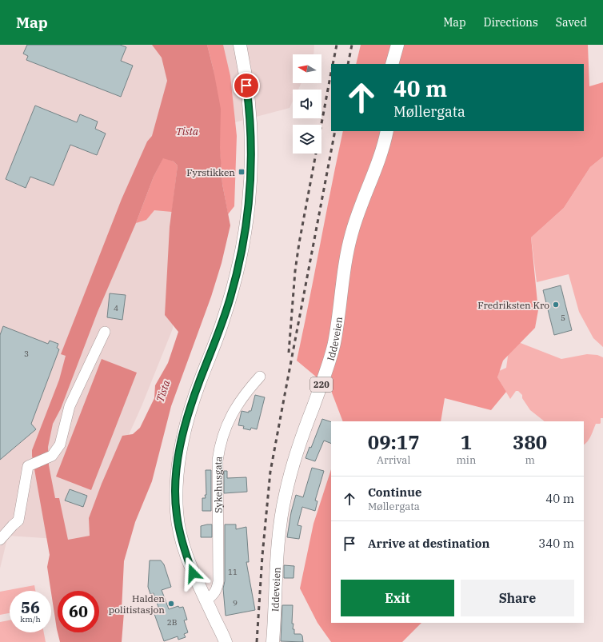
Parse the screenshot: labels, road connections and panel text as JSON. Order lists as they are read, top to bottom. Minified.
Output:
{"streets":{"main road":["Iddeveien","220"],"street":["Sykehusgata"]},"water":["Tista"],"places":{"transit":["Fyrstikken"],"other":["Fredriksten Kro","Halden politistasjon"]},"house_numbers":["4","5","3","11","9","2B"],"north":"left","page":{"header":"Map","nav":["Map","Directions","Saved"],"turn":["40 m","Møllergata"],"eta":["09:17","Arrival","1","min","380","m"],"list":[{"name":"Continue","note":"Møllergata","value":"40 m"},{"name":"Arrive at destination","value":"340 m"}],"buttons":["Exit","Share"],"speed":"56 km/h","limit":"60"}}
